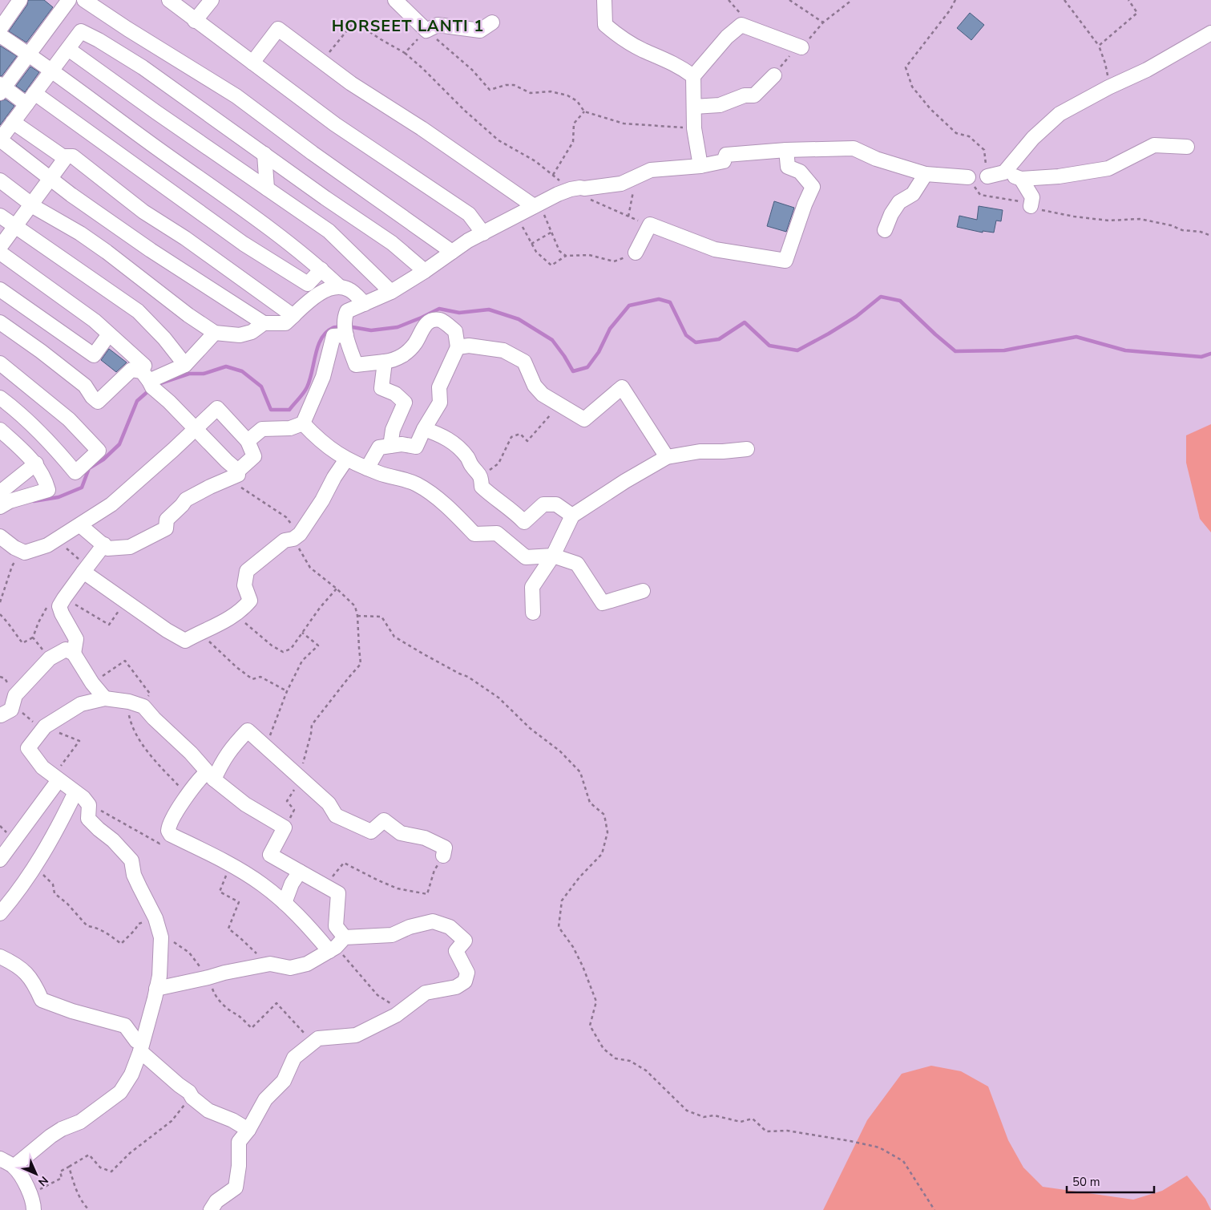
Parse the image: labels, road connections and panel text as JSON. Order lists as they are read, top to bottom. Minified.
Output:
{"districts":["HORSEET LANTI 1"],"scale_bar":"50 m","north":"bottom right"}
